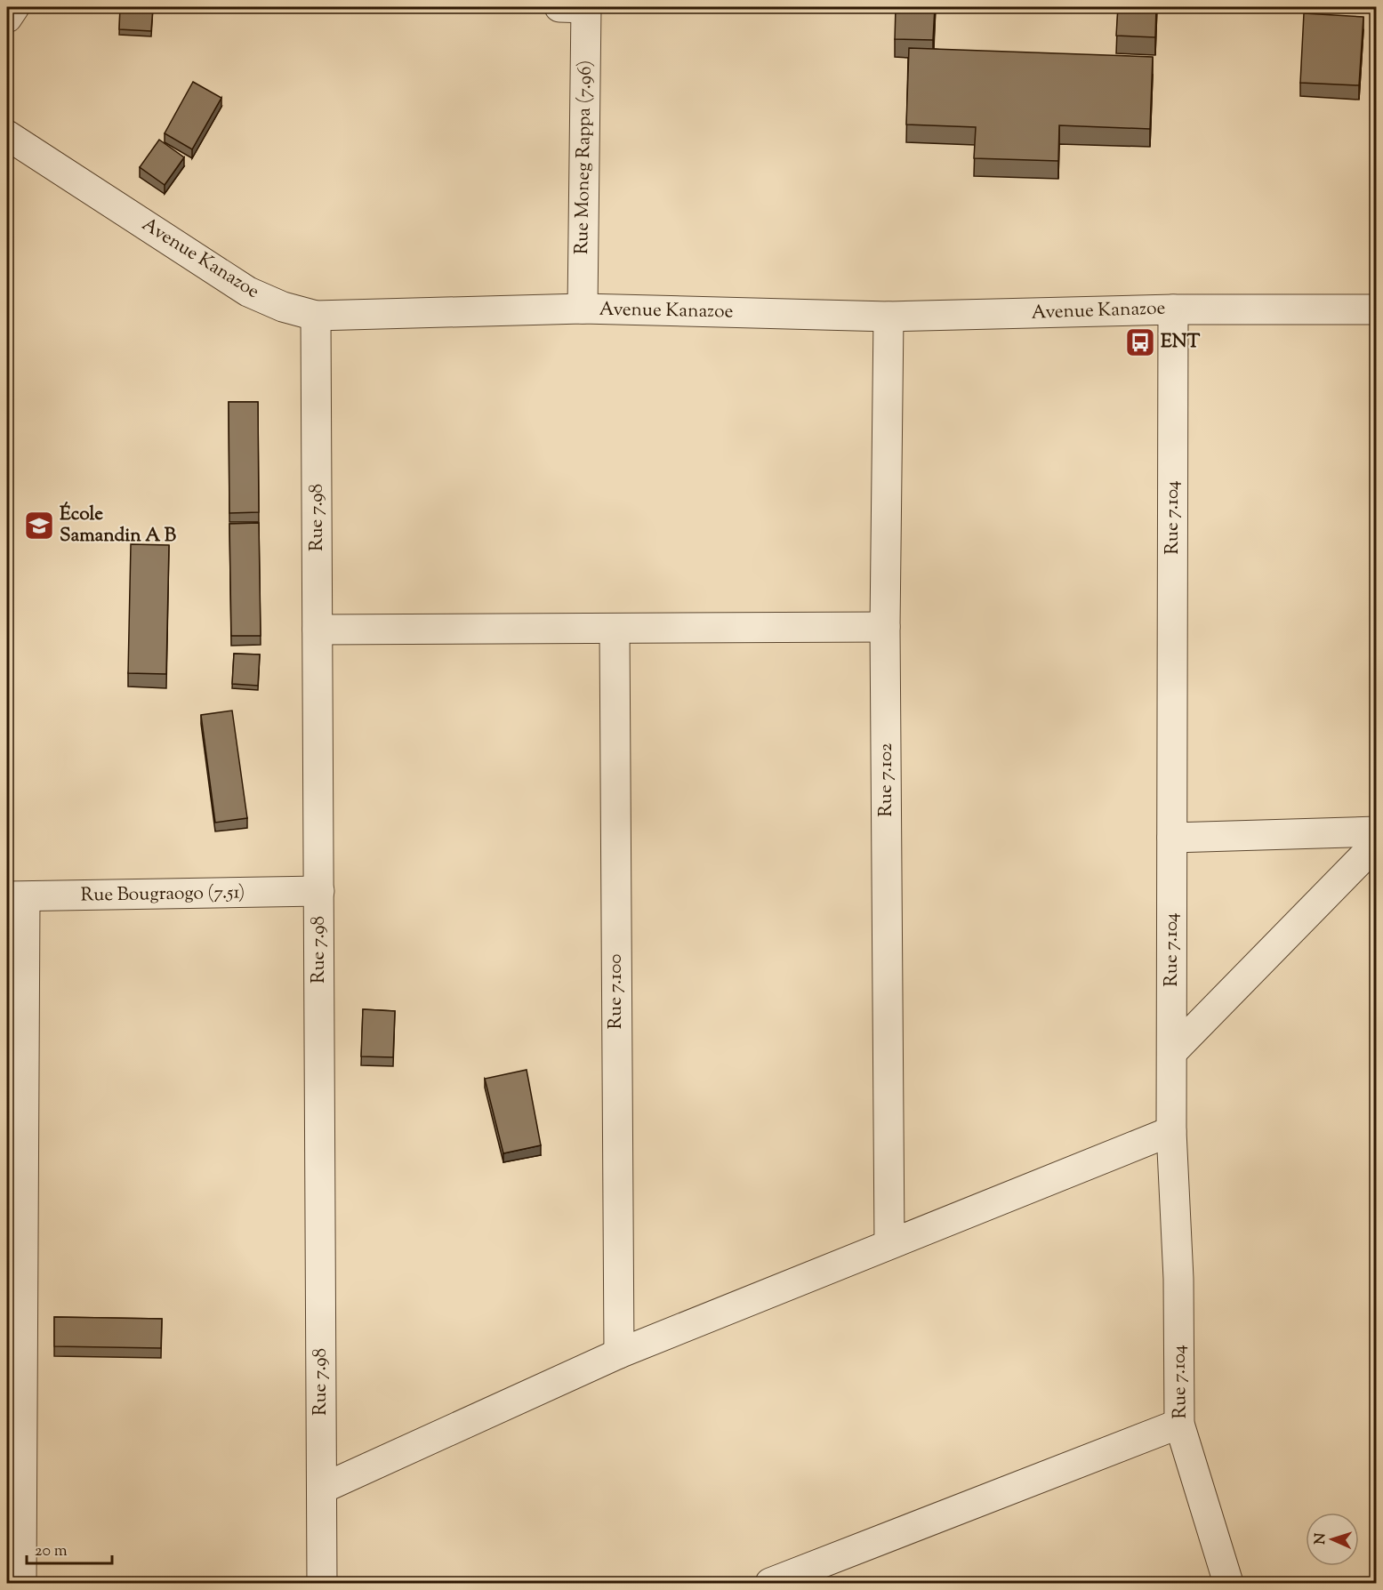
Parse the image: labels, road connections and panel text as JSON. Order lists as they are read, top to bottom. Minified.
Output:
{"streets":{"street":["Rue Moneg Rappa (7.96)","Avenue Kanazoe","Rue 7.98","Rue 7.104","Rue 7.102","Rue Bougraogo (7.51)","Rue 7.100"]},"crossings":[["Rue Moneg Rappa (7.96)","Avenue Kanazoe"],["Avenue Kanazoe","Rue 7.98"],["Avenue Kanazoe","Rue 7.104"],["Avenue Kanazoe","Rue 7.102"],["Rue 7.98","Rue Bougraogo (7.51)"]],"places":{"bus stop":["ENT"],"school or university":["École Samandin A B"]},"scale_bar":"20 m","north":"left"}
